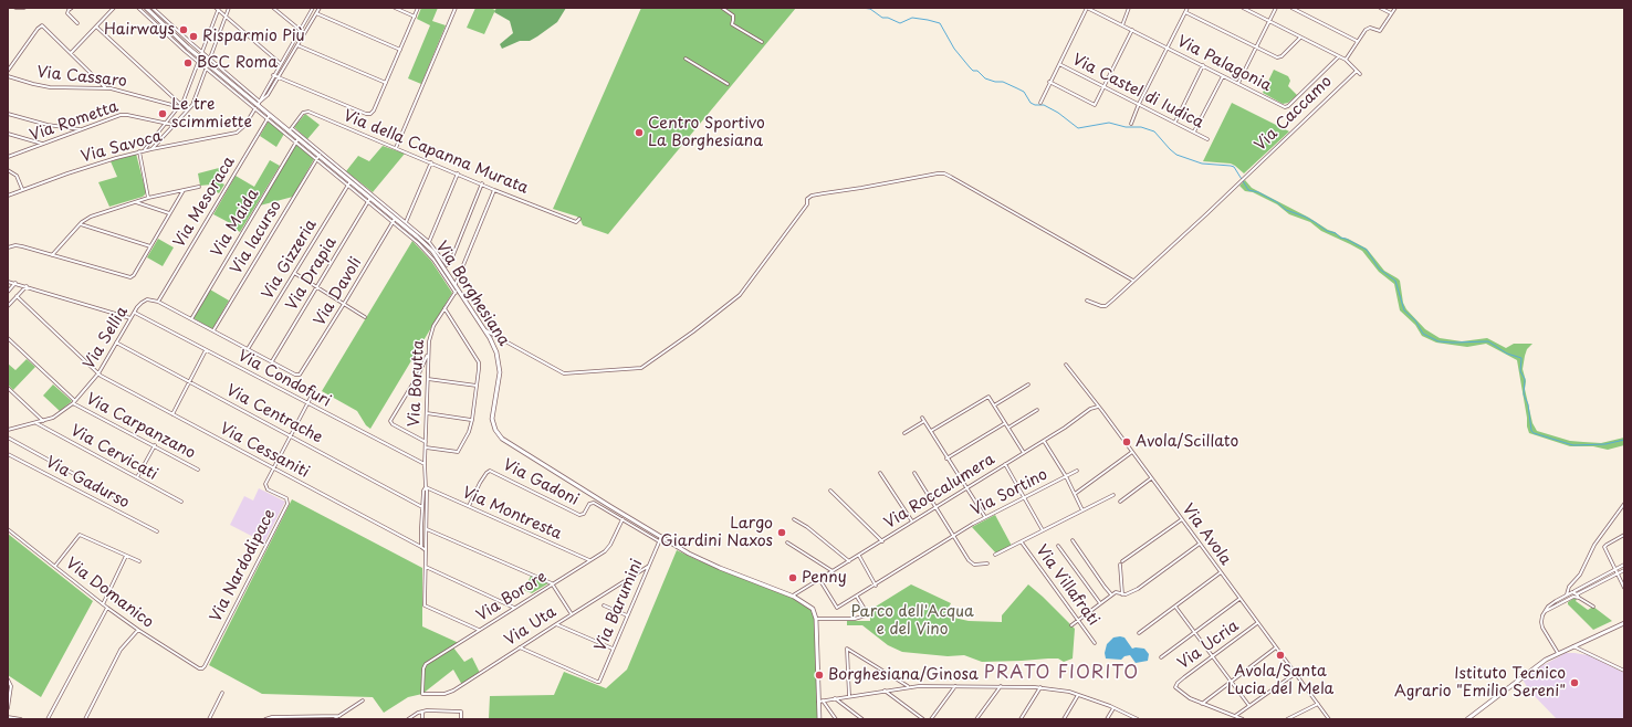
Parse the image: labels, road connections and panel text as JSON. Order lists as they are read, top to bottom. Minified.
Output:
{"streets":{"street":["Via Palagonia","Via Cassaro","Via Castel di Iudica","Via Caccamo","Via Rometta","Via Savoca","Via della Capanna Murata","Via Mesoraca","Via Maida","Via Iacurso","Via Gizzeria","Via Drapia","Via Davoli","Via Borghesiana","Via Sellia","Via Condofuri","Via Borutta","Via Centrache","Via Carpanzano","Via Cessaniti","Via Cervicati","Via Gadurso","Via Gadoni","Via Roccalumera","Via Sortino","Via Montresta","Via Avola","Via Nardodipace","Via Villafrati","Via Domanico","Via Borore","Via Barumini","Via Uta","Via Ucria"]},"crossings":[["Via Savoca","Via Borghesiana"],["Via della Capanna Murata","Via Borghesiana"],["Via Mesoraca","Via Borghesiana"],["Via Mesoraca","Via Sellia"],["Via Maida","Via Borghesiana"],["Via Iacurso","Via Borghesiana"],["Via Gizzeria","Via Borghesiana"],["Via Drapia","Via Davoli"],["Via Drapia","Via Borghesiana"],["Via Davoli","Via Borghesiana"],["Via Borghesiana","Via Borutta"],["Via Borghesiana","Via Gadoni"],["Via Borghesiana","Via Roccalumera"],["Via Borghesiana","Via Barumini"],["Via Sellia","Via Condofuri"],["Via Sellia","Via Centrache"],["Via Sellia","Via Carpanzano"],["Via Sellia","Via Cessaniti"],["Via Sellia","Via Cervicati"],["Via Condofuri","Via Borutta"],["Via Condofuri","Via Nardodipace"],["Via Borutta","Via Centrache"],["Via Borutta","Via Cessaniti"],["Via Borutta","Via Montresta"],["Via Borutta","Via Borore"],["Via Centrache","Via Nardodipace"],["Via Cessaniti","Via Nardodipace"],["Via Gadoni","Via Montresta"],["Via Gadoni","Via Borore"],["Via Gadoni","Via Barumini"],["Via Roccalumera","Via Sortino"],["Via Roccalumera","Via Avola"],["Via Montresta","Via Borore"],["Via Avola","Via Ucria"],["Via Nardodipace","Via Domanico"],["Via Borore","Via Uta"],["Via Barumini","Via Uta"]],"districts":["PRATO FIORITO"],"parks":["Parco dell'Acqua e del Vino"],"places":["Hairways","Risparmio Più","BCC Roma","Le tre scimmiette","Centro Sportivo La Borghesiana","Avola/Scillato","Largo Giardini Naxos","Penny","Avola/Santa Lucia del Mela","Borghesiana/Ginosa","Istituto Tecnico Agrario \"Emilio Sereni\""]}
